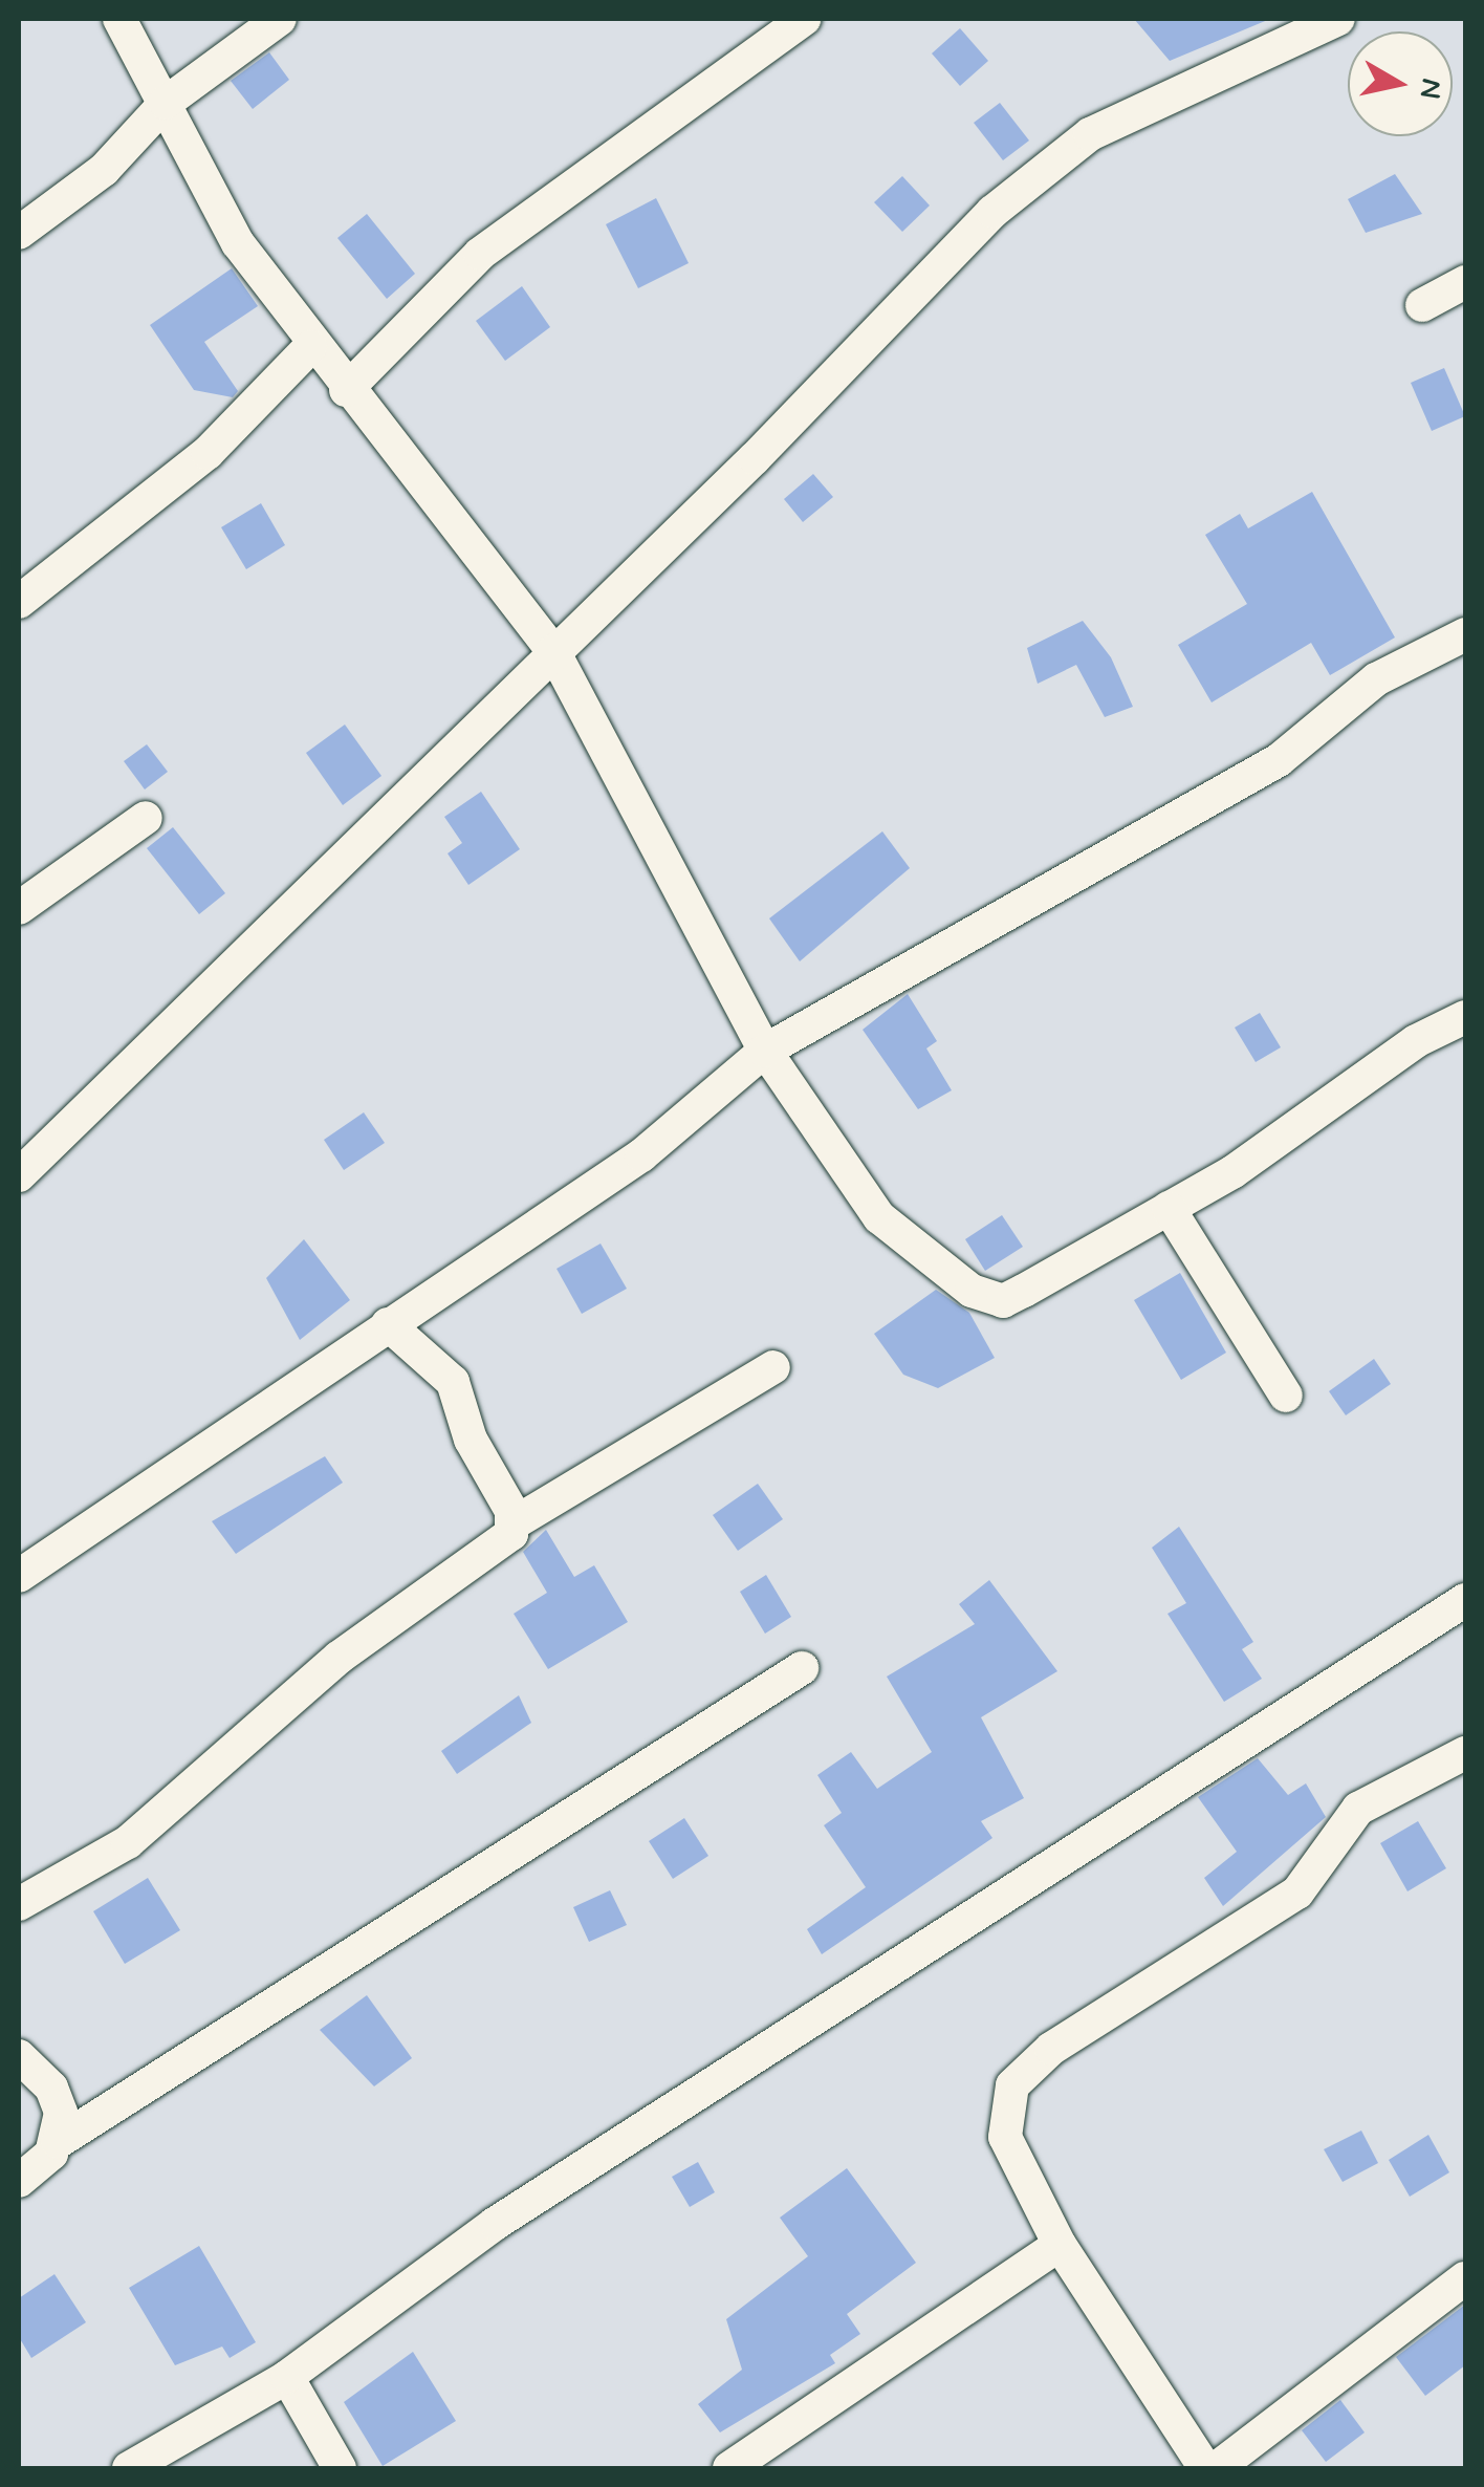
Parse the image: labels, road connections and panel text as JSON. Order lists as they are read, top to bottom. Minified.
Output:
{"north":"right"}
